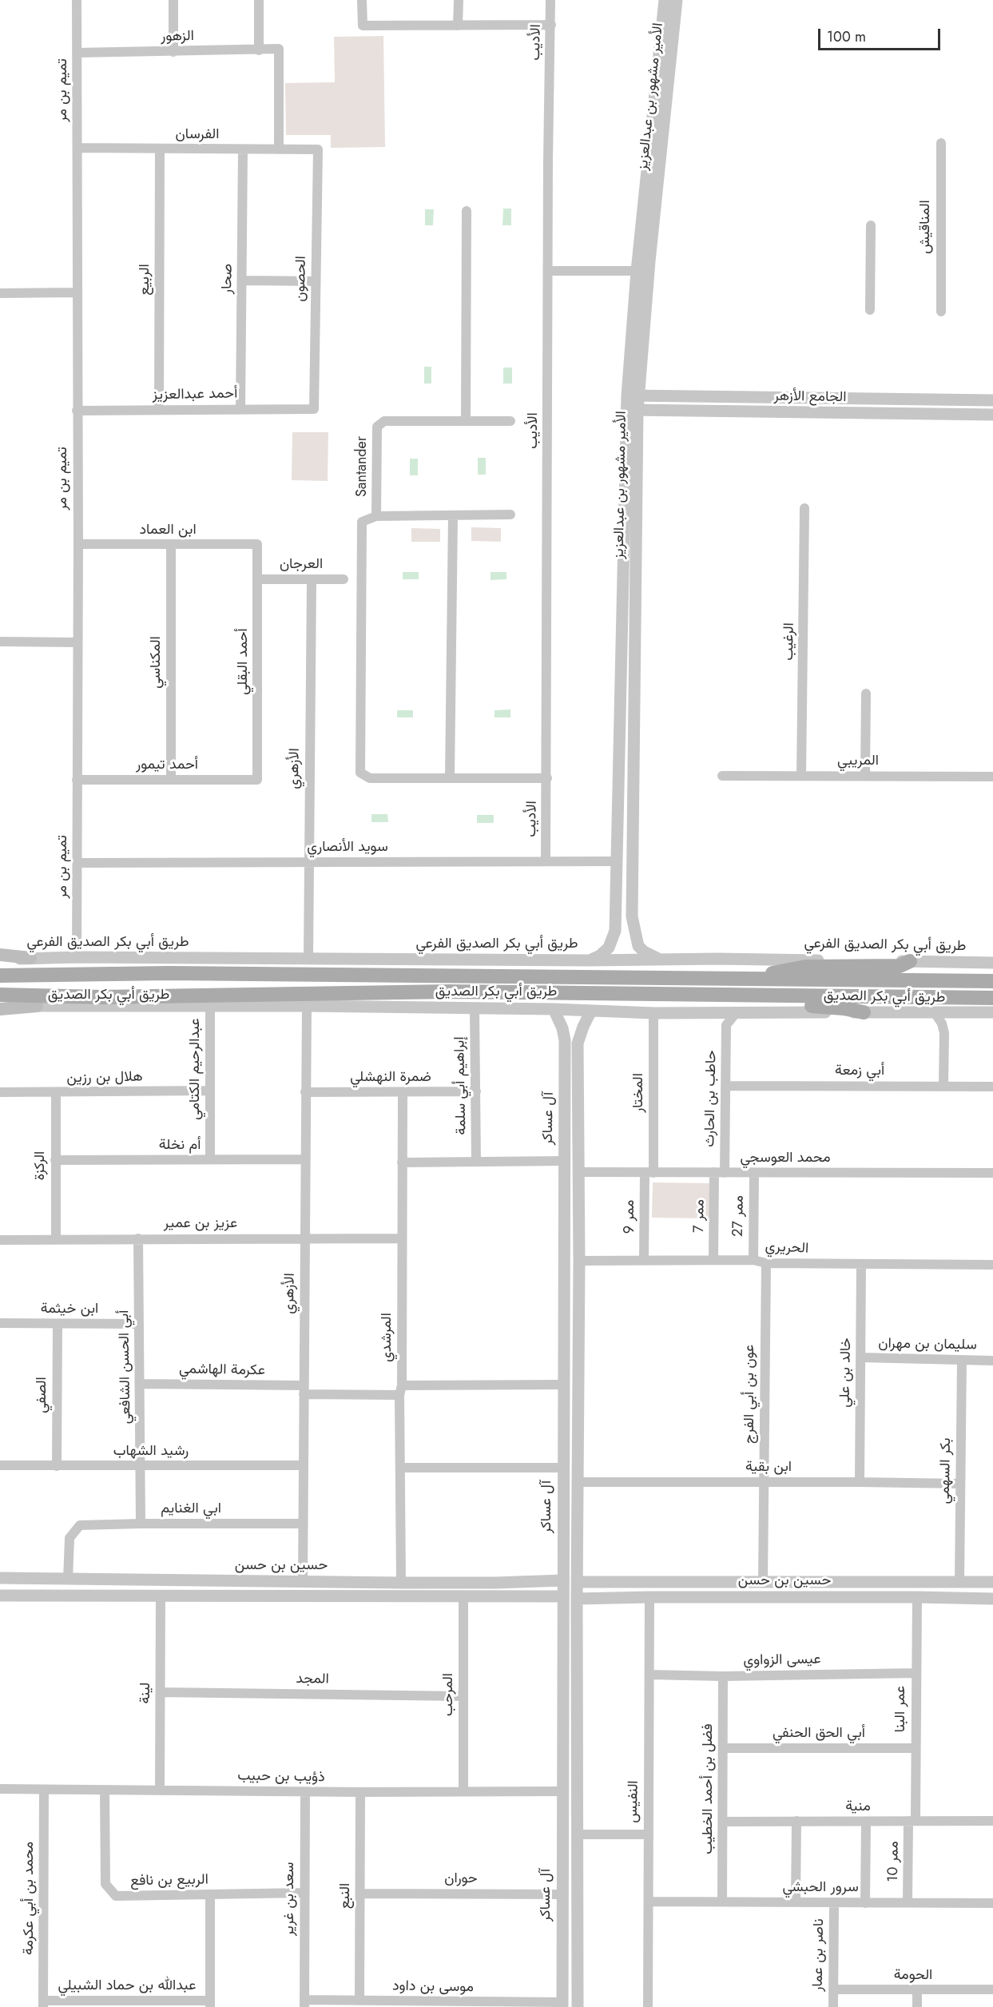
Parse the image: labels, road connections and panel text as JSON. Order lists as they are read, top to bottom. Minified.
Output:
{"streets":{"main road":["طريق أبي بكر الصديق"],"street":["الزهور","الأديب","تميم بن مر","الأمير مشهور بن عبدالعزيز","الفرسان","المناقيش","صحار","الحصون","الربيع","أحمد عبدالعزيز","الجامع الأزهر","Santander","ابن العماد","العرجان","الرغيب","أحمد البقلي","المكناسي","المريبي","أحمد تيمور","الأزهري","سويد الأنصاري","طريق أبي بكر الصديق الفرعي","عبدالرحيم الكتامي","أبي زمعة","هلال بن رزين","ضمرة النهشلي","إبراهيم أبي سلمة","المختار","حاطب بن الحارث","آل عساكر","أم نخلة","محمد العوسجي","الركزة","ممر 7","ممر 27","ممر 9","عزيز بن عمير","الحريري","ابن خيثمة","المرشدي","سليمان بن مهران","أبي الحسن الشافعي","عكرمة الهاشمي","خالد بن علي","عون بن أبي الفرج","الصفي","رشيد الشهاب","ابن بقية","بكر السهمي","ابي الغنايم","حسين بن حسن","عيسى الزواوي","المجد","لينة","المرحب","عمر البنا","أبي الحق الحنفي","ذؤيب بن حبيب","فضل بن أحمد الخطيب","النفيس","منية","ممر 10","حوران","الربيع بن نافع","سرور الحبشي","النبع","محمد بن أبي عكرمة","سعد بن غرير","ناصر بن عمار","الحومة","عبدالله بن حماد الشبيلي","موسى بن داود"]},"crossings":[["الزهور","تميم بن مر"],["الزهور","الفرسان"],["الأديب","سويد الأنصاري"],["تميم بن مر","الفرسان"],["تميم بن مر","أحمد عبدالعزيز"],["تميم بن مر","ابن العماد"],["تميم بن مر","أحمد تيمور"],["تميم بن مر","سويد الأنصاري"],["تميم بن مر","طريق أبي بكر الصديق الفرعي"],["الأمير مشهور بن عبدالعزيز","الجامع الأزهر"],["الأمير مشهور بن عبدالعزيز","سويد الأنصاري"],["الأمير مشهور بن عبدالعزيز","طريق أبي بكر الصديق الفرعي"],["الفرسان","صحار"],["الفرسان","الحصون"],["الفرسان","الربيع"],["صحار","أحمد عبدالعزيز"],["الحصون","أحمد عبدالعزيز"],["الربيع","أحمد عبدالعزيز"],["ابن العماد","أحمد البقلي"],["ابن العماد","المكناسي"],["العرجان","أحمد البقلي"],["العرجان","الأزهري"],["الرغيب","المريبي"],["أحمد البقلي","أحمد تيمور"],["المكناسي","أحمد تيمور"],["الأزهري","سويد الأنصاري"],["الأزهري","طريق أبي بكر الصديق الفرعي"],["الأزهري","ضمرة النهشلي"],["الأزهري","أم نخلة"],["الأزهري","عزيز بن عمير"],["الأزهري","عكرمة الهاشمي"],["الأزهري","رشيد الشهاب"],["الأزهري","ابي الغنايم"],["الأزهري","حسين بن حسن"],["عبدالرحيم الكتامي","هلال بن رزين"],["عبدالرحيم الكتامي","أم نخلة"],["أبي زمعة","حاطب بن الحارث"],["هلال بن رزين","الركزة"],["ضمرة النهشلي","إبراهيم أبي سلمة"],["ضمرة النهشلي","المرشدي"],["المختار","محمد العوسجي"],["المختار","ممر 9"],["حاطب بن الحارث","محمد العوسجي"],["حاطب بن الحارث","ممر 7"],["آل عساكر","محمد العوسجي"],["آل عساكر","الحريري"],["آل عساكر","عكرمة الهاشمي"],["آل عساكر","ابن بقية"],["آل عساكر","حسين بن حسن"],["آل عساكر","ذؤيب بن حبيب"],["آل عساكر","حوران"],["آل عساكر","موسى بن داود"],["أم نخلة","الركزة"],["محمد العوسجي","ممر 7"],["محمد العوسجي","ممر 27"],["محمد العوسجي","ممر 9"],["الركزة","عزيز بن عمير"],["ممر 7","الحريري"],["ممر 27","الحريري"],["ممر 9","الحريري"],["عزيز بن عمير","المرشدي"],["عزيز بن عمير","أبي الحسن الشافعي"],["الحريري","خالد بن علي"],["الحريري","عون بن أبي الفرج"],["ابن خيثمة","أبي الحسن الشافعي"],["ابن خيثمة","الصفي"],["المرشدي","عكرمة الهاشمي"],["المرشدي","حسين بن حسن"],["سليمان بن مهران","خالد بن علي"],["سليمان بن مهران","بكر السهمي"],["أبي الحسن الشافعي","عكرمة الهاشمي"],["أبي الحسن الشافعي","رشيد الشهاب"],["أبي الحسن الشافعي","ابي الغنايم"],["خالد بن علي","ابن بقية"],["عون بن أبي الفرج","ابن بقية"],["عون بن أبي الفرج","حسين بن حسن"],["الصفي","رشيد الشهاب"],["ابن بقية","بكر السهمي"],["بكر السهمي","حسين بن حسن"],["ابي الغنايم","حسين بن حسن"],["حسين بن حسن","عمر البنا"],["حسين بن حسن","النفيس"],["عيسى الزواوي","عمر البنا"],["عيسى الزواوي","فضل بن أحمد الخطيب"],["عيسى الزواوي","النفيس"],["المجد","لينة"],["المجد","المرحب"],["لينة","ذؤيب بن حبيب"],["المرحب","ذؤيب بن حبيب"],["عمر البنا","أبي الحق الحنفي"],["عمر البنا","منية"],["عمر البنا","ممر 10"],["أبي الحق الحنفي","فضل بن أحمد الخطيب"],["ذؤيب بن حبيب","الربيع بن نافع"],["ذؤيب بن حبيب","النبع"],["ذؤيب بن حبيب","محمد بن أبي عكرمة"],["ذؤيب بن حبيب","سعد بن غرير"],["فضل بن أحمد الخطيب","منية"],["فضل بن أحمد الخطيب","سرور الحبشي"],["النفيس","سرور الحبشي"],["منية","ممر 10"],["ممر 10","سرور الحبشي"],["حوران","النبع"],["الربيع بن نافع","سعد بن غرير"],["سرور الحبشي","ناصر بن عمار"],["النبع","موسى بن داود"],["محمد بن أبي عكرمة","عبدالله بن حماد الشبيلي"],["سعد بن غرير","موسى بن داود"],["ناصر بن عمار","الحومة"]],"scale_bar":"100 m"}
